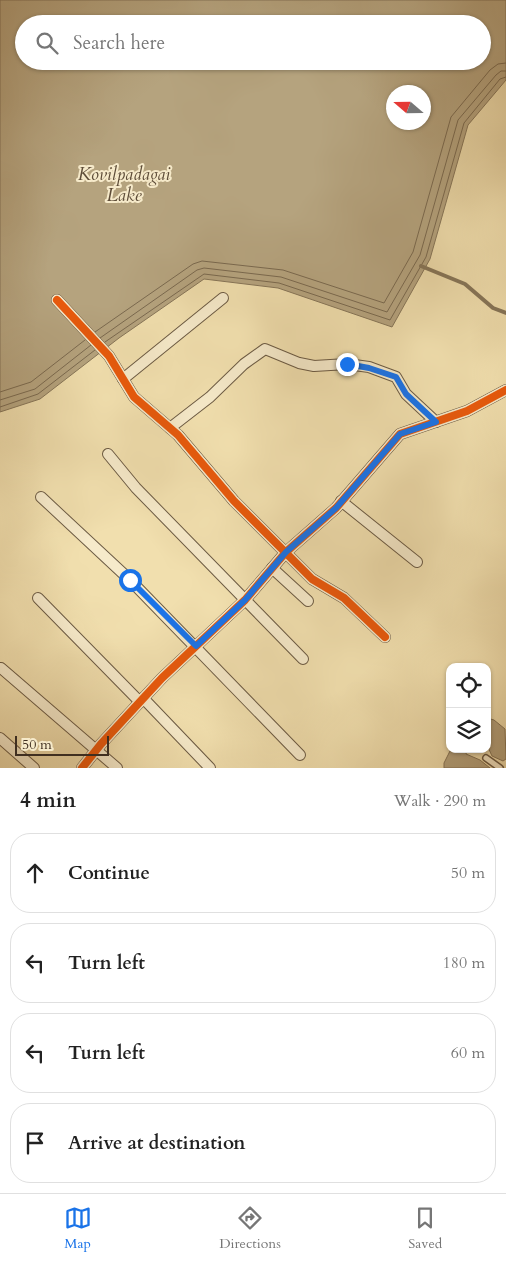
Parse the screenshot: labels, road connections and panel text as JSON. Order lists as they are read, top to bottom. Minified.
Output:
{"water":["Kovilpadagai Lake"],"scale_bar":"50 m","north":"left","page":{"search":"Search here","scale":"50 m","heading":["4 min","Walk · 290 m"],"list":[["Continue","50 m"],["Turn left","180 m"],["Turn left","60 m"],"Arrive at destination"],"nav":["Map","Directions","Saved"]}}
